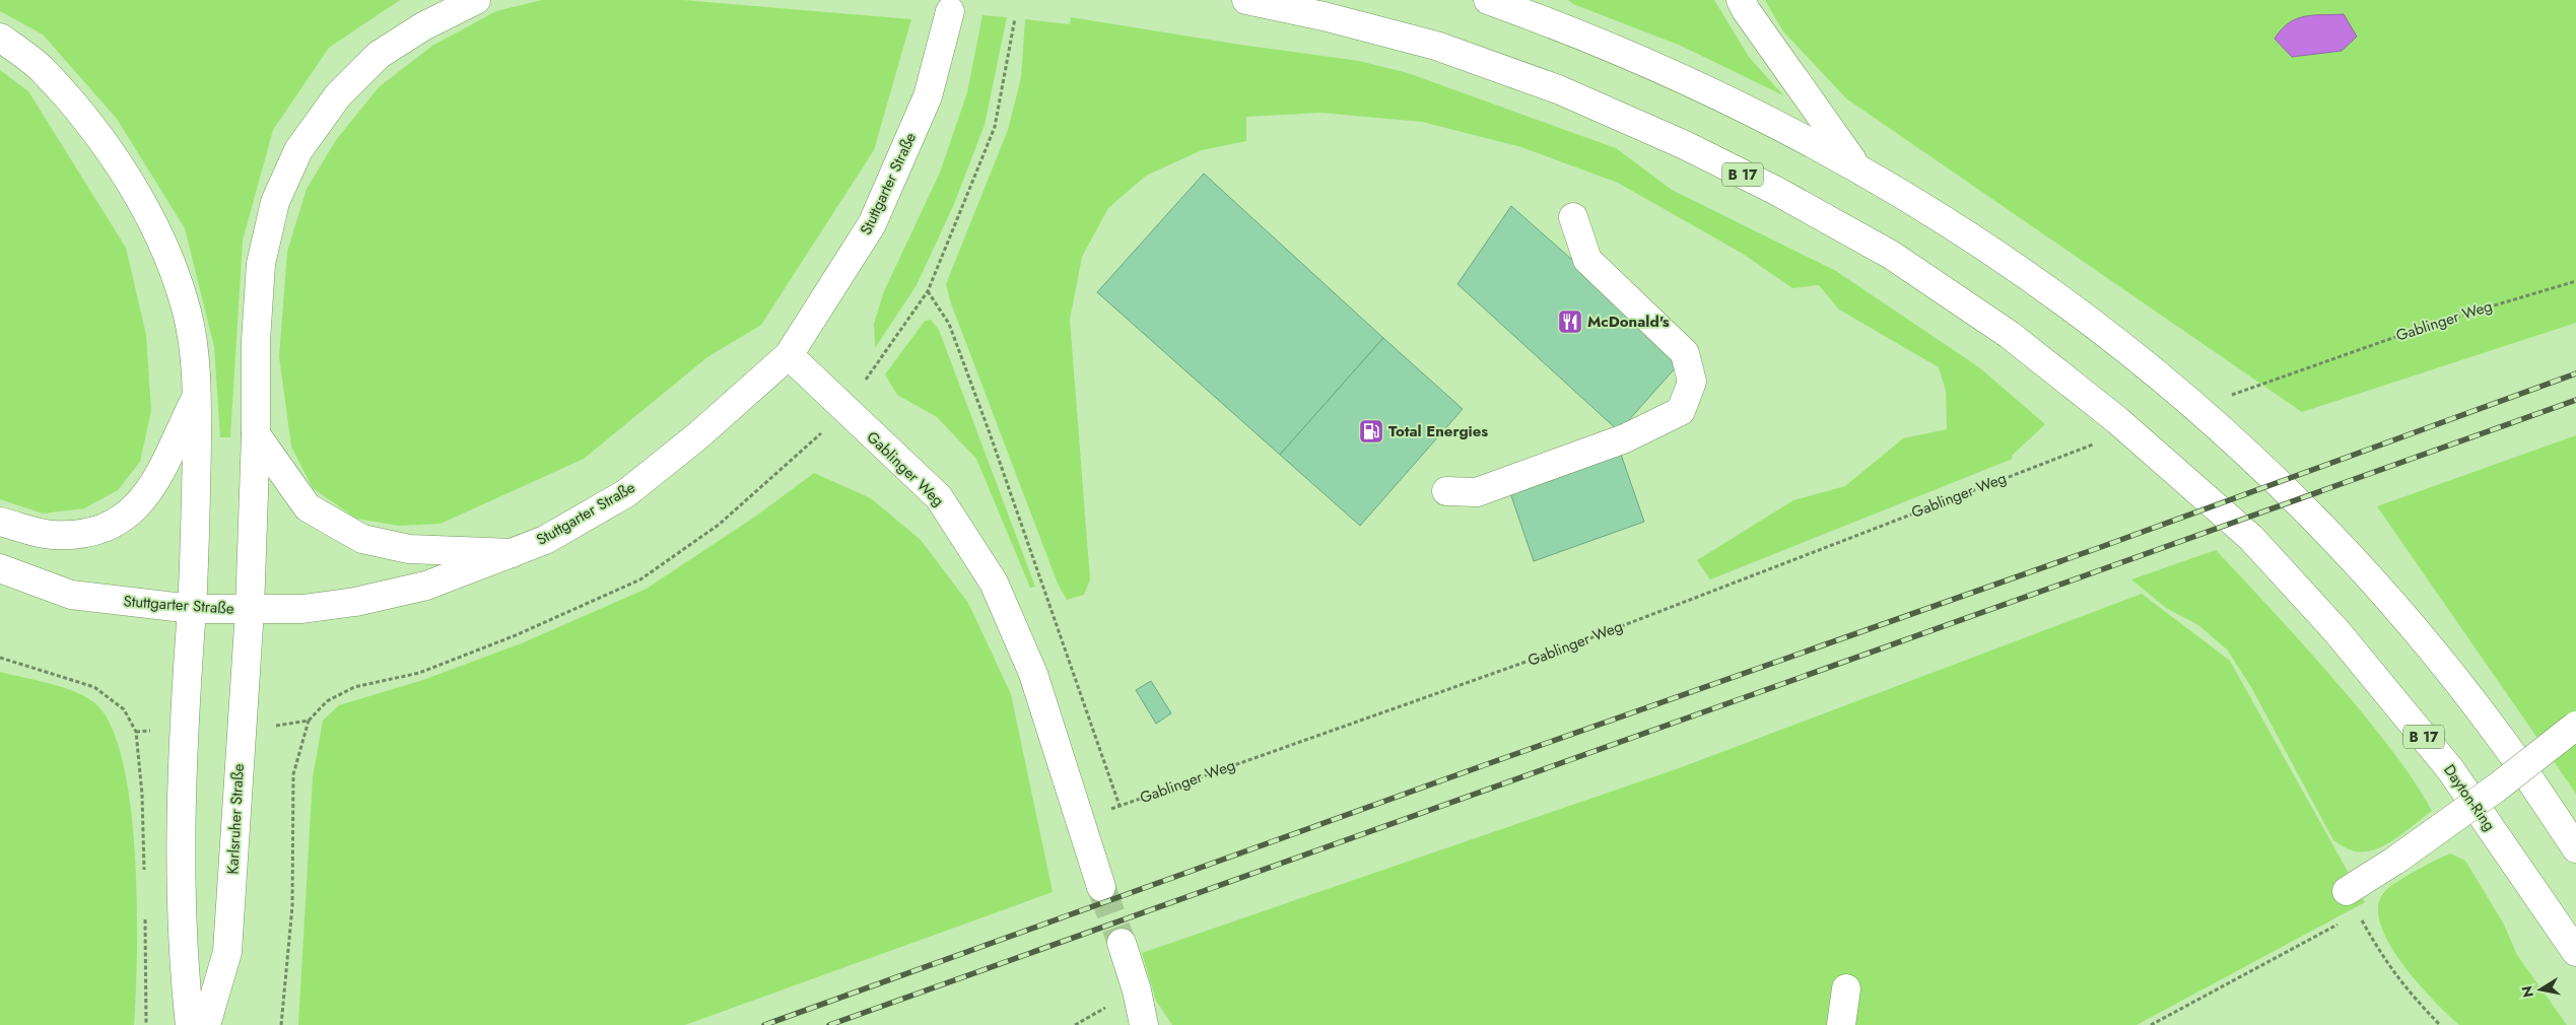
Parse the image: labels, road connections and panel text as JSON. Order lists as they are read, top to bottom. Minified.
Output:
{"streets":{"main road":["B 17","Stuttgarter Straße","Gablinger Weg","Dayton-Ring","Karlsruher Straße"]},"crossings":[["Stuttgarter Straße","Gablinger Weg"],["Stuttgarter Straße","Karlsruher Straße"]],"places":{"restaurant":["McDonald's"],"fuel station":["Total Energies"]},"north":"left"}
